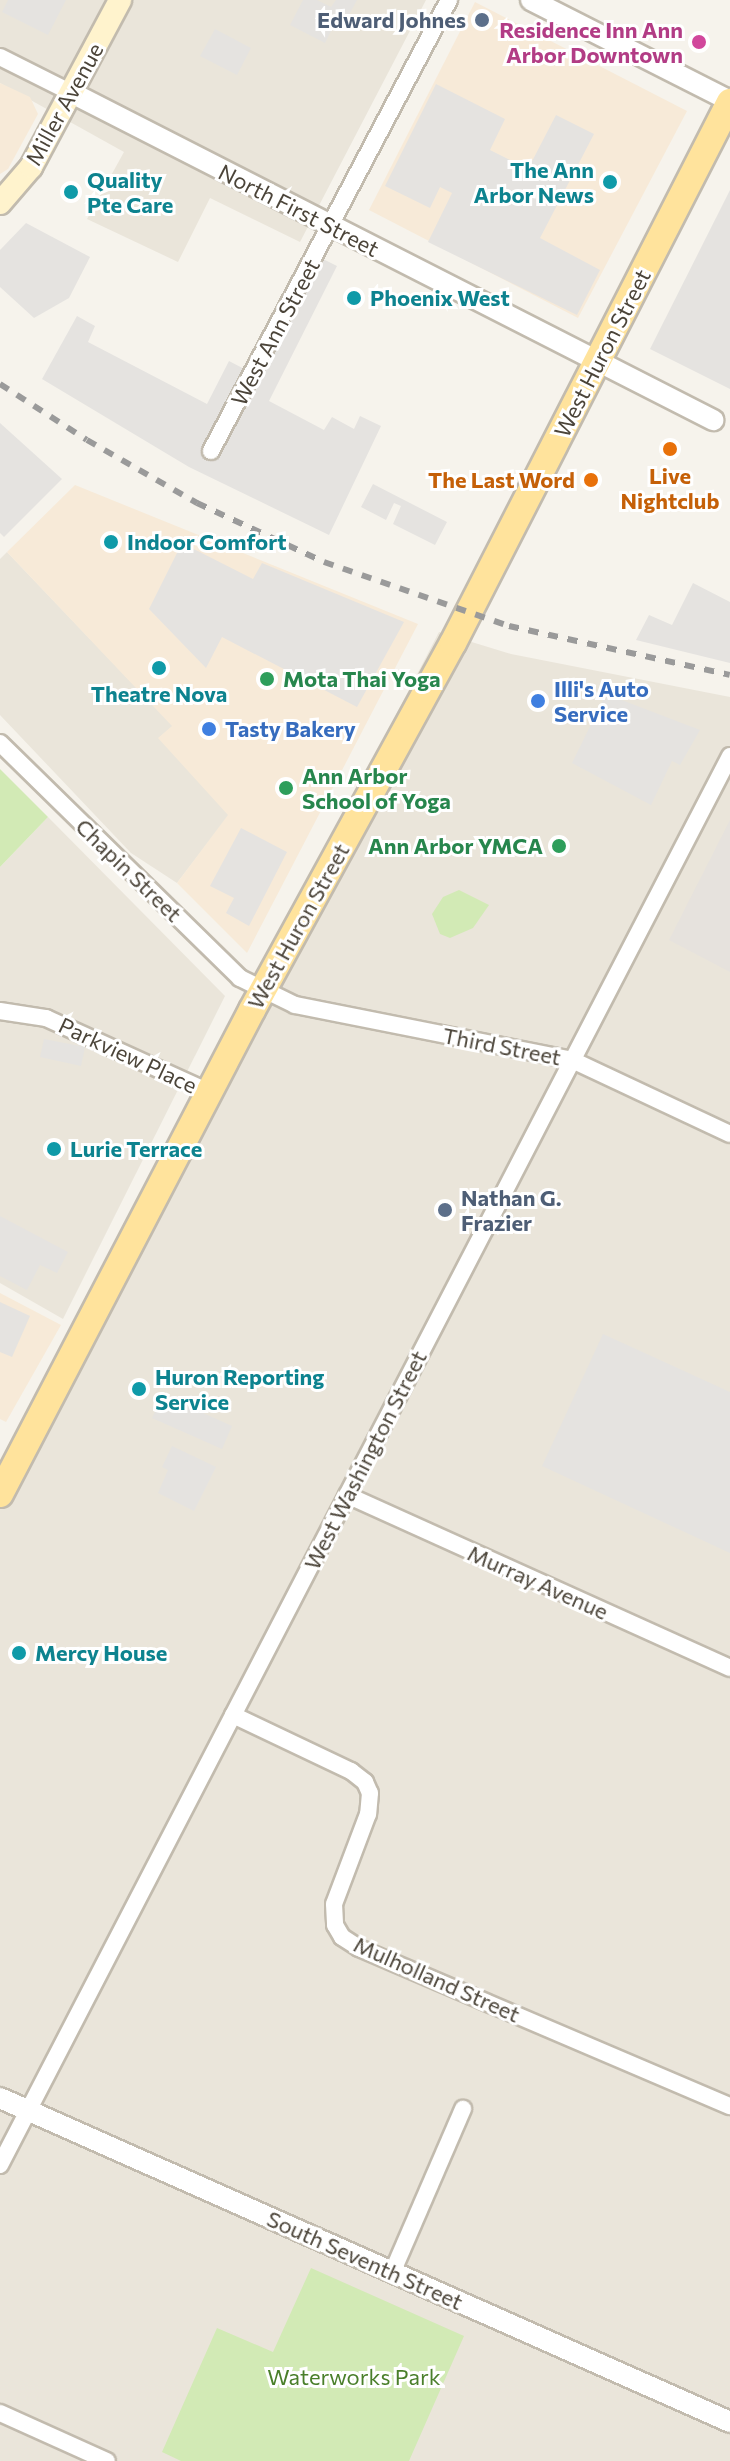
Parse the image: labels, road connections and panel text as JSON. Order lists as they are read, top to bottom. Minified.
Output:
{"streets":{"main road":["Miller Avenue","West Huron Street"],"street":["North First Street","West Ann Street","Chapin Street","Third Street","Parkview Place","West Washington Street","Murray Avenue","Mulholland Street","South Seventh Street"]},"crossings":[["Miller Avenue","North First Street"],["North First Street","West Ann Street"],["North First Street","West Huron Street"],["West Huron Street","Chapin Street"],["West Huron Street","Third Street"],["West Huron Street","Parkview Place"],["Chapin Street","Third Street"],["Third Street","West Washington Street"],["West Washington Street","Murray Avenue"],["West Washington Street","Mulholland Street"],["West Washington Street","South Seventh Street"]],"parks":["Waterworks Park"],"places":["Edward Johnes","Residence Inn Ann Arbor Downtown","The Ann Arbor News","Quality Pte Care","Phoenix West","Live Nightclub","The Last Word","Indoor Comfort","Theatre Nova","Mota Thai Yoga","Illi's Auto Service","Tasty Bakery","Ann Arbor School of Yoga","Ann Arbor YMCA","Lurie Terrace","Nathan G. Frazier","Huron Reporting Service","Mercy House"]}
